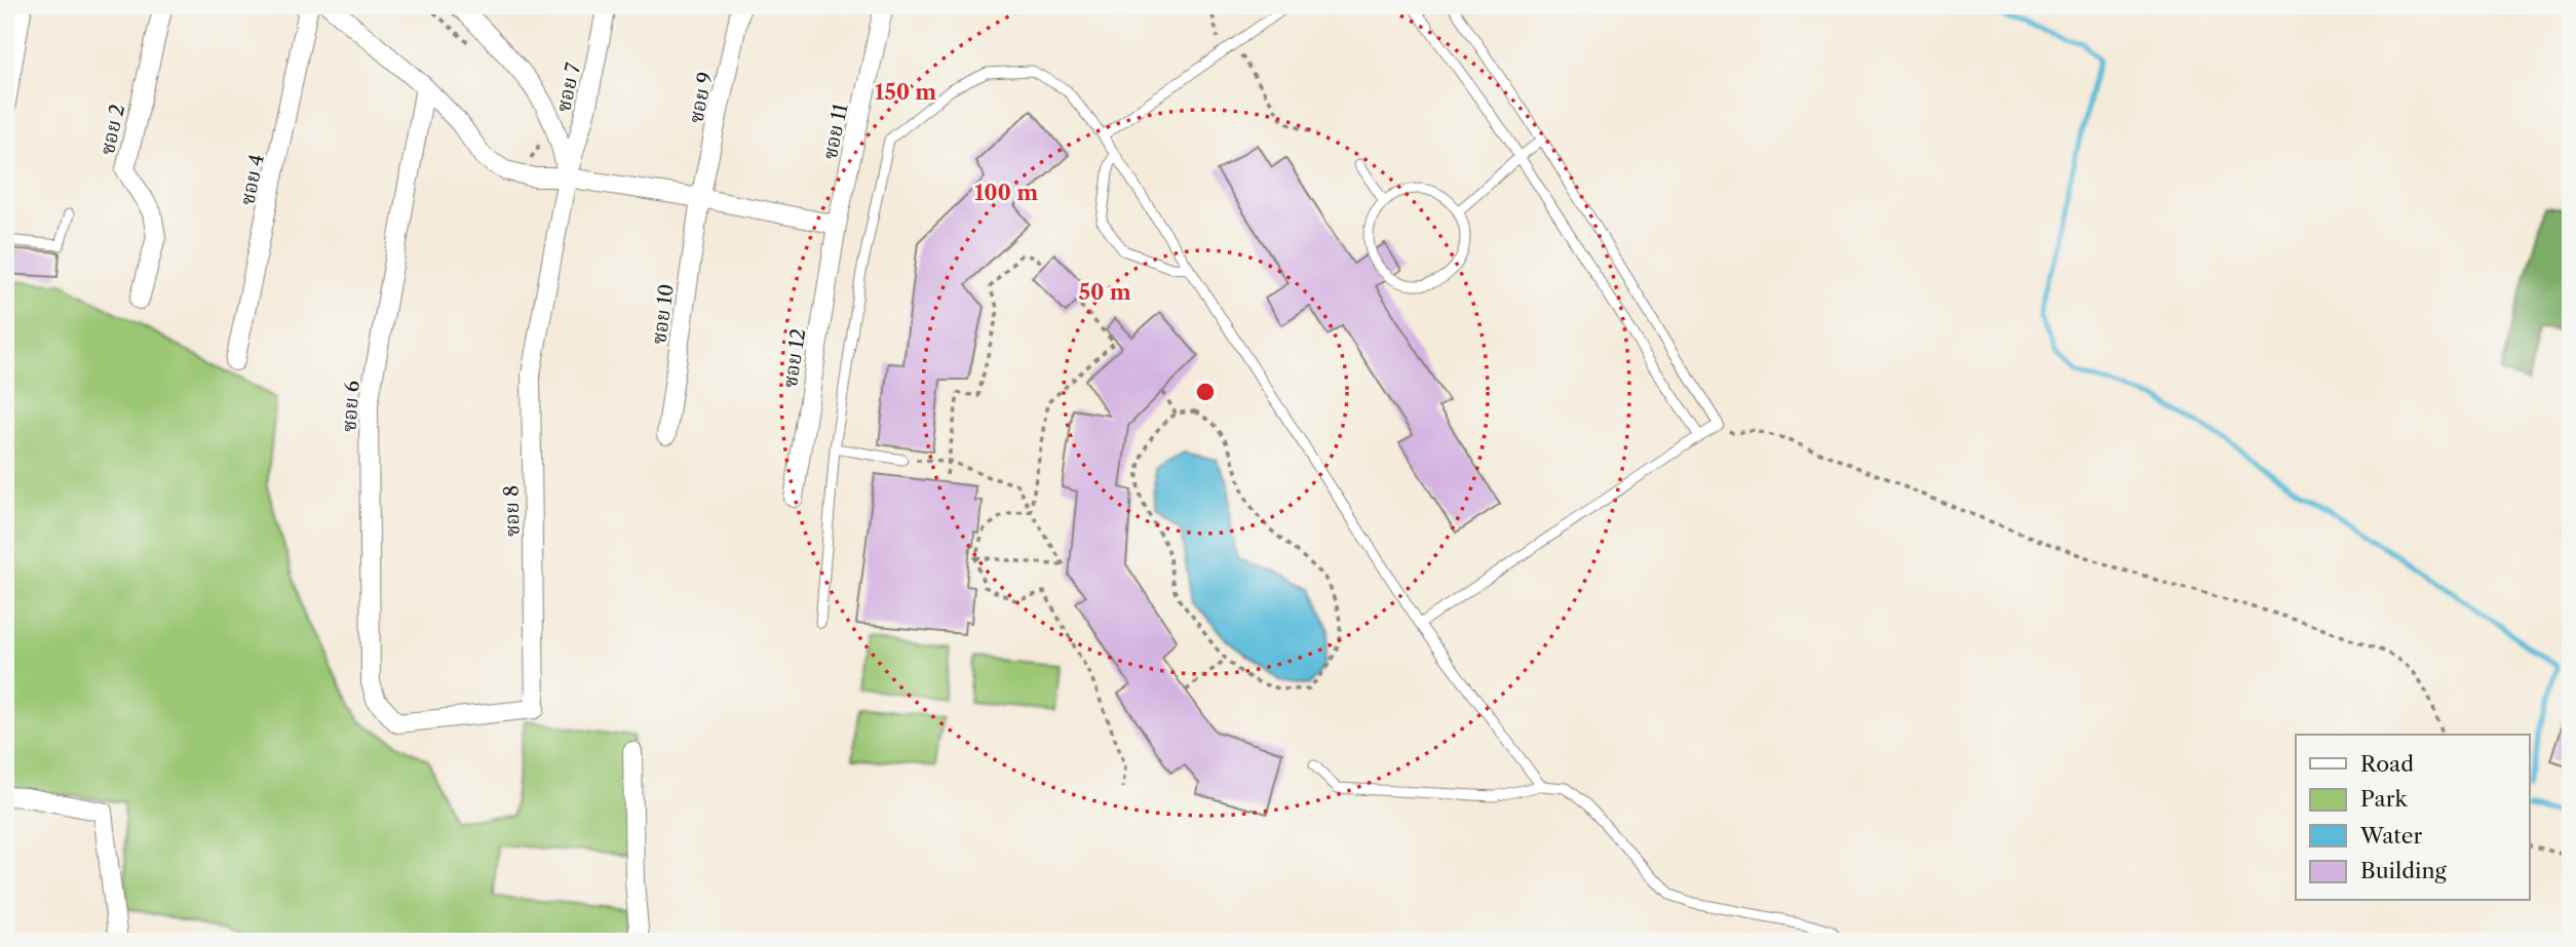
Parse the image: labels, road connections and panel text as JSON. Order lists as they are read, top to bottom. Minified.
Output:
{"streets":{"street":["ซอย 7","ซอย 9","ซอย 2","ซอย 11","ซอย 4","ซอย 10","ซอย 12","ซอย 6","ซอย 8"]},"crossings":[["ซอย 7","ซอย 8"],["ซอย 9","ซอย 10"],["ซอย 11","ซอย 12"],["ซอย 6","ซอย 8"]],"legend":["Road","Park","Water","Building"],"rings":["150 m","100 m","50 m"]}
